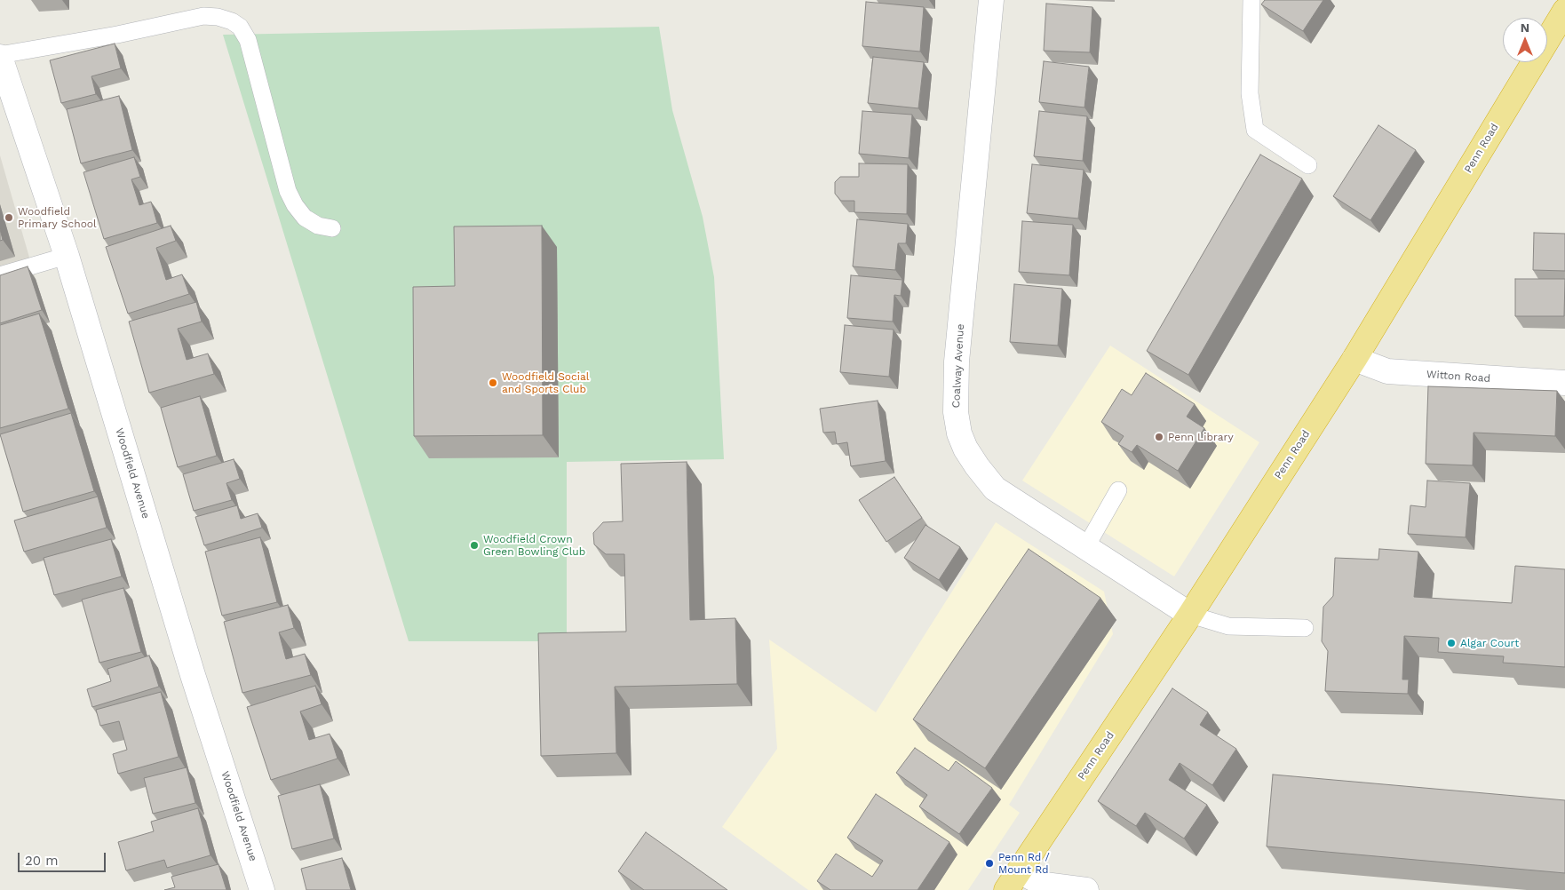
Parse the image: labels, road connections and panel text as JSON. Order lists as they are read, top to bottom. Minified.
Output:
{"streets":{"highway":["Penn Road"],"street":["Coalway Avenue","Witton Road","Woodfield Avenue"]},"crossings":[["Penn Road","Coalway Avenue"],["Penn Road","Witton Road"]],"places":["Woodfield Primary School","Woodfield Social and Sports Club","Penn Library","Woodfield Crown Green Bowling Club","Algar Court","Penn Rd / Mount Rd"],"scale_bar":"20 m","north":"top"}
